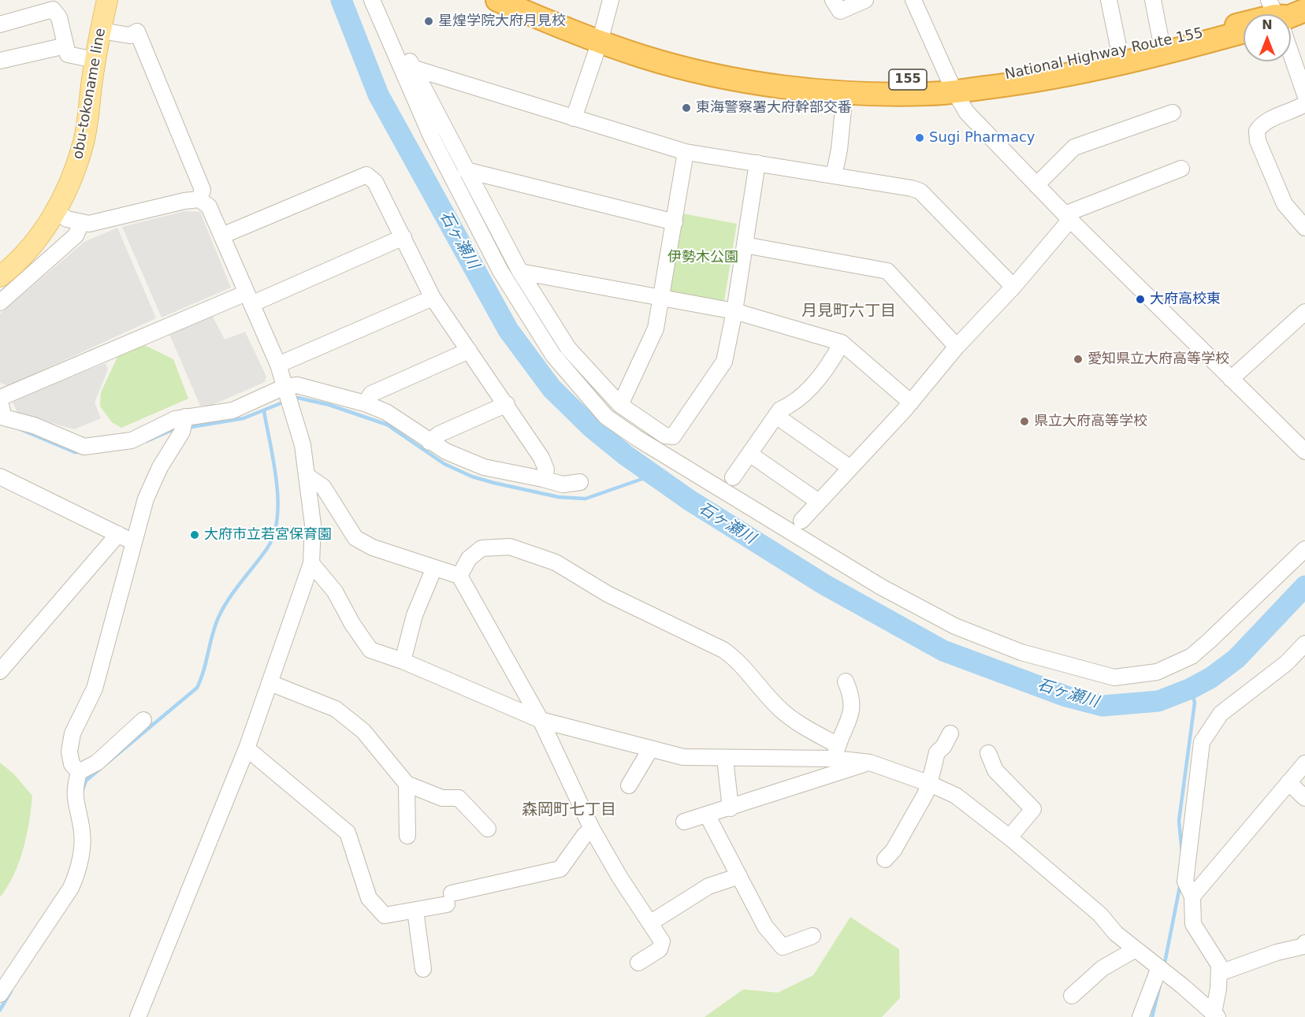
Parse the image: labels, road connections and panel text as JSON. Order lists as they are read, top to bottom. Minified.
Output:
{"streets":{"highway":["National Highway Route 155","155"],"main road":["obu-tokoname line"]},"districts":["月見町六丁目","森岡町七丁目"],"water":["石ヶ瀬川"],"parks":["伊勢木公園"],"places":["星煌学院大府月見校","東海警察署大府幹部交番","Sugi Pharmacy","大府高校東","愛知県立大府高等学校","県立大府高等学校","大府市立若宮保育園"],"north":"top"}
